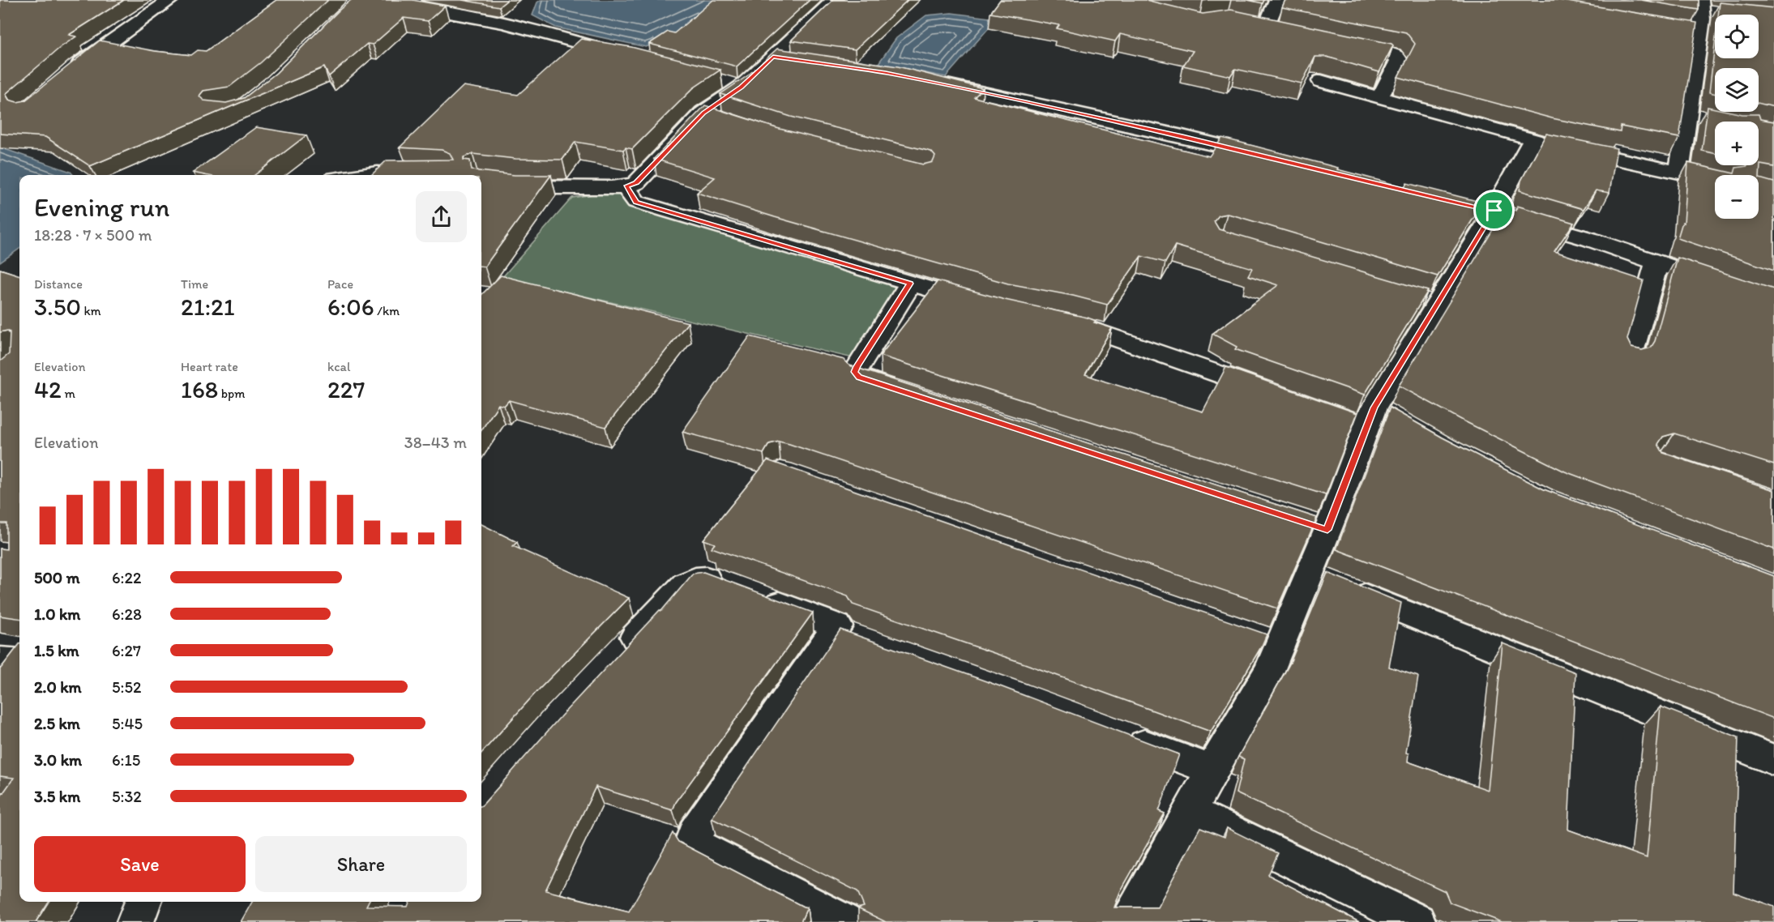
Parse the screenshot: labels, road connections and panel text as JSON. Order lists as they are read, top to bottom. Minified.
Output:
{"page":{"map_buttons":["+","−"],"heading":["Evening run","18:28 · 7 × 500 m"],"stats":[["Distance","3.50 km"],["Time","21:21"],["Pace","6:06 /km"],["Elevation","42 m"],["Heart rate","168 bpm"],["kcal","227"]],"chart":["Elevation","38–43 m"],"list":[{"name":"500 m","note":"6:22"},{"name":"1.0 km","note":"6:28"},{"name":"1.5 km","note":"6:27"},{"name":"2.0 km","note":"5:52"},{"name":"2.5 km","note":"5:45"},{"name":"3.0 km","note":"6:15"},{"name":"3.5 km","note":"5:32"}],"buttons":["Save","Share"]}}
